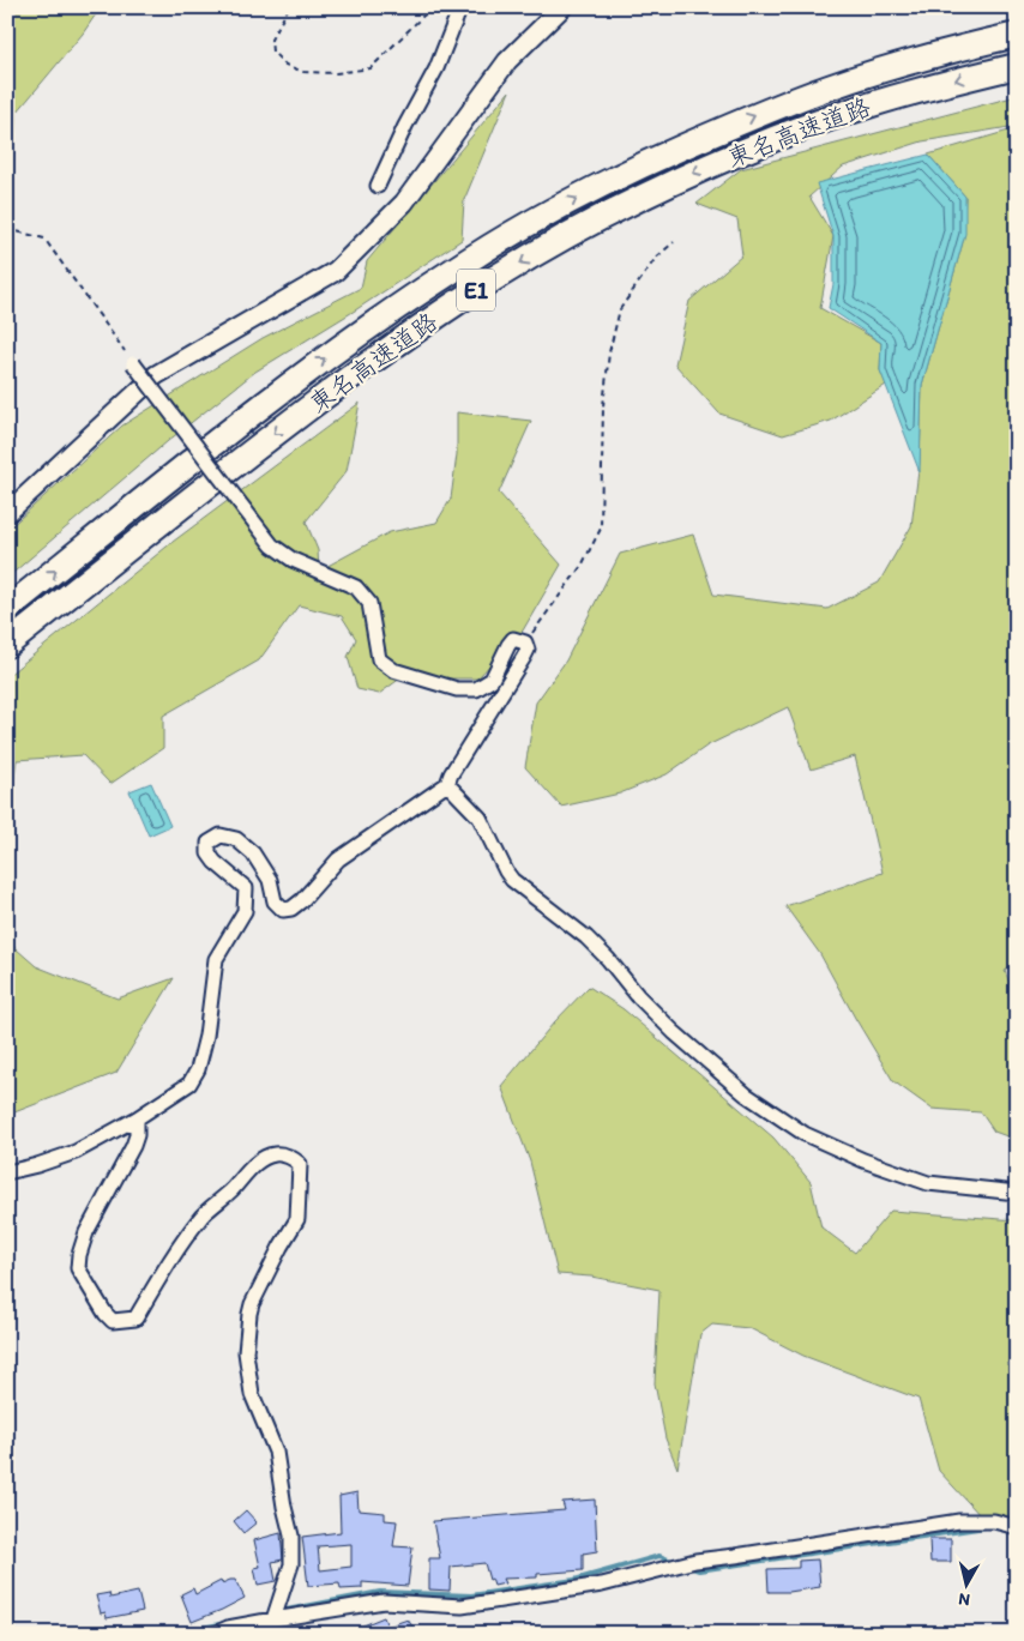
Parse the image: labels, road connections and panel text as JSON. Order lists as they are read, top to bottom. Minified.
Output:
{"streets":{"highway":["東名高速道路","E1"]},"north":"bottom"}
